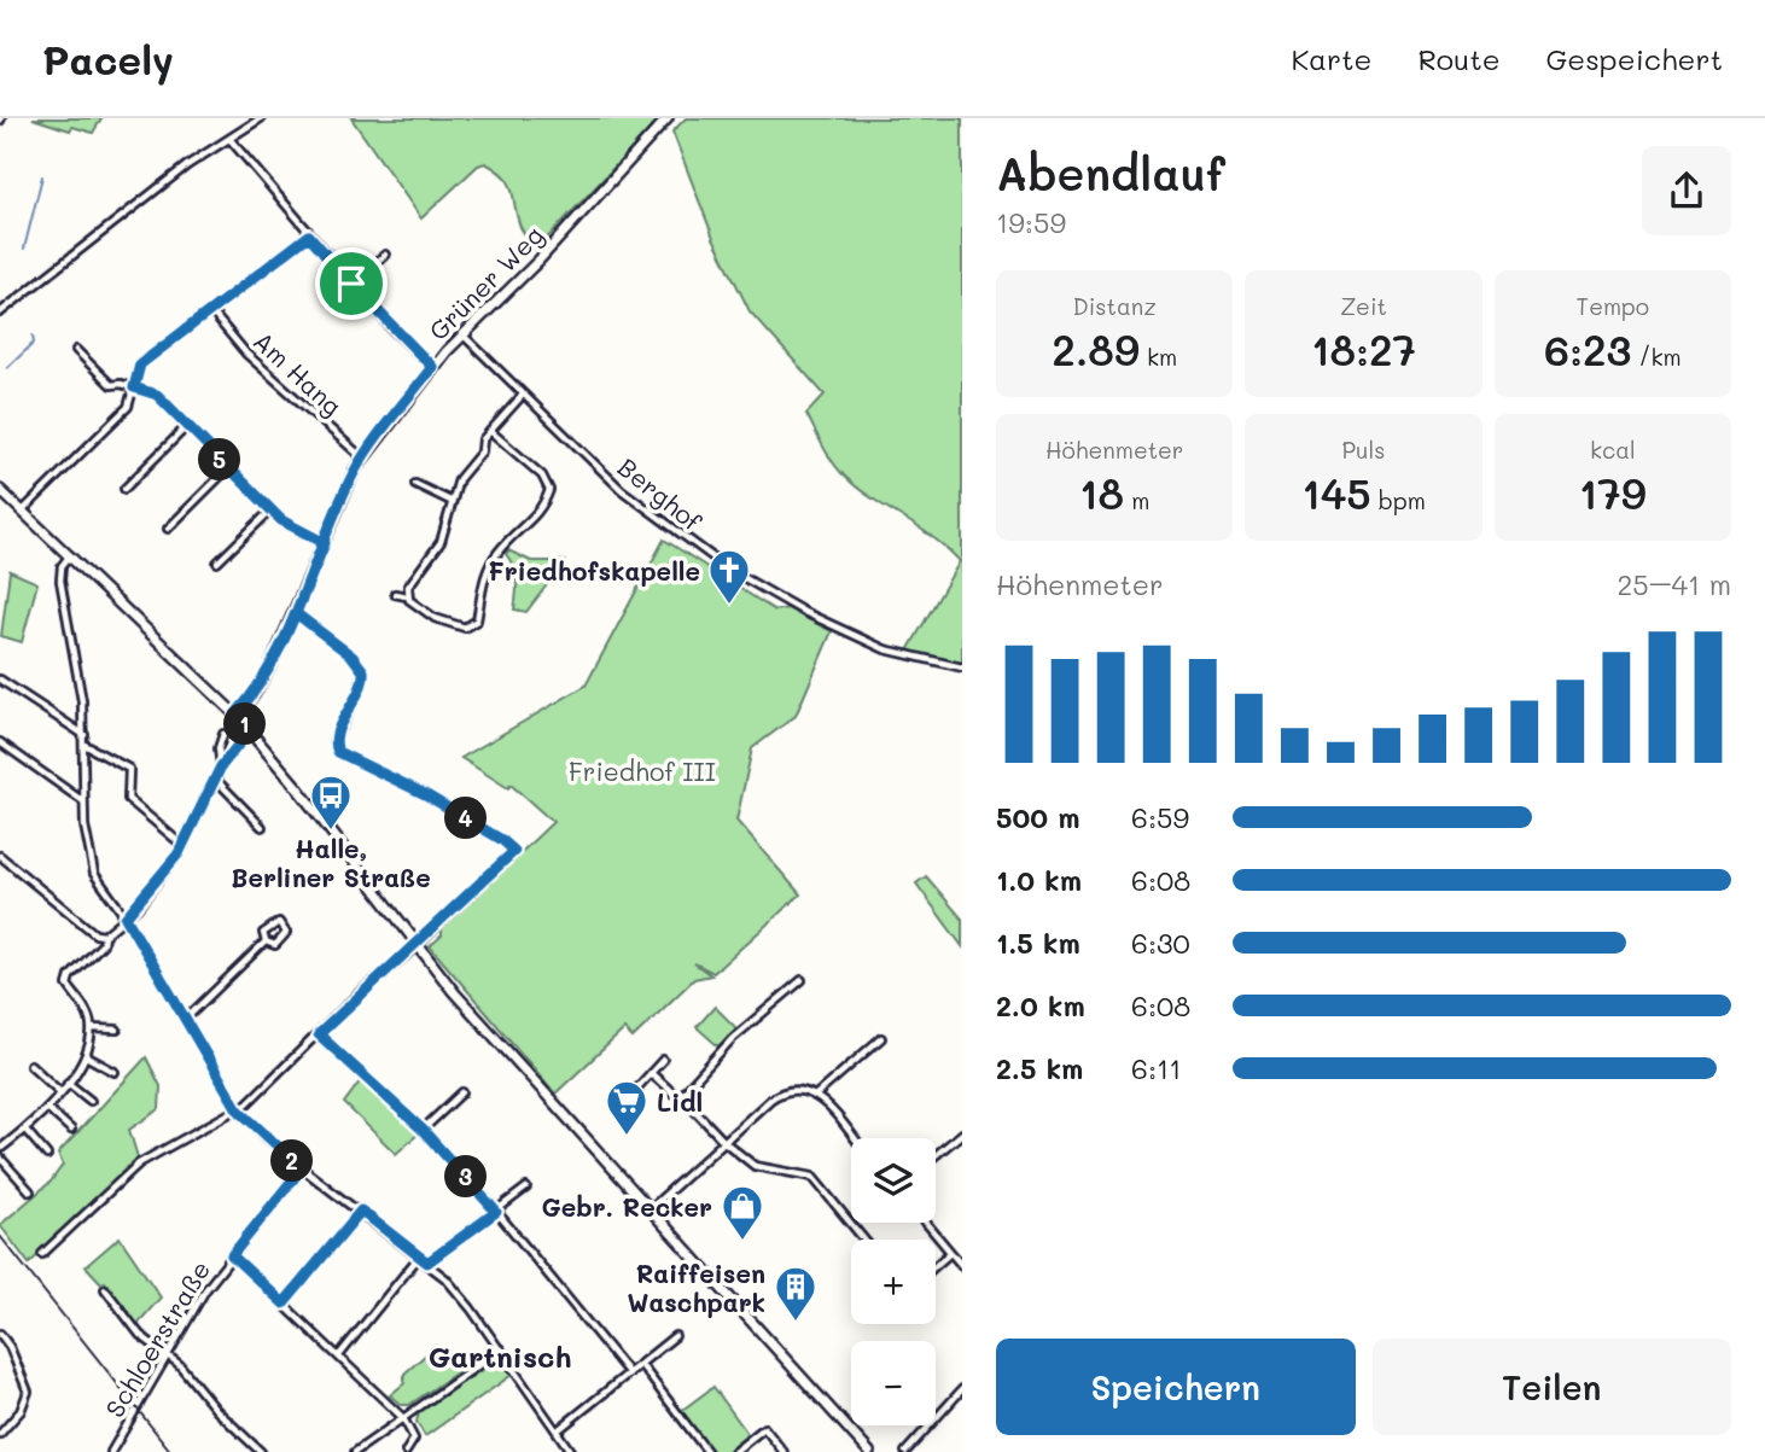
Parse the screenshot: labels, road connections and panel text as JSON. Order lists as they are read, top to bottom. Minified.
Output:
{"streets":{"street":["Grüner Weg","Am Hang","Berghof","Schloerstraße"]},"crossings":[["Grüner Weg","Am Hang"],["Grüner Weg","Berghof"]],"districts":["Gartnisch"],"parks":["Friedhof III"],"places":{"church":["Friedhofskapelle"],"bus stop":["Halle, Berliner Straße"],"supermarket":["Lidl"],"shop":["Gebr. Recker"],"building":["Raiffeisen Waschpark"]},"page":{"header":"Pacely","nav":["Karte","Route","Gespeichert"],"heading":["Abendlauf","19:59"],"stats":[["Distanz","2.89 km"],["Zeit","18:27"],["Tempo","6:23 /km"],["Höhenmeter","18 m"],["Puls","145 bpm"],["kcal","179"]],"pins":["5","1","4","2","3"],"chart":["Höhenmeter","25–41 m"],"list":[{"name":"500 m","note":"6:59"},{"name":"1.0 km","note":"6:08"},{"name":"1.5 km","note":"6:30"},{"name":"2.0 km","note":"6:08"},{"name":"2.5 km","note":"6:11"}],"map_buttons":["+","−"],"buttons":["Speichern","Teilen"]}}
